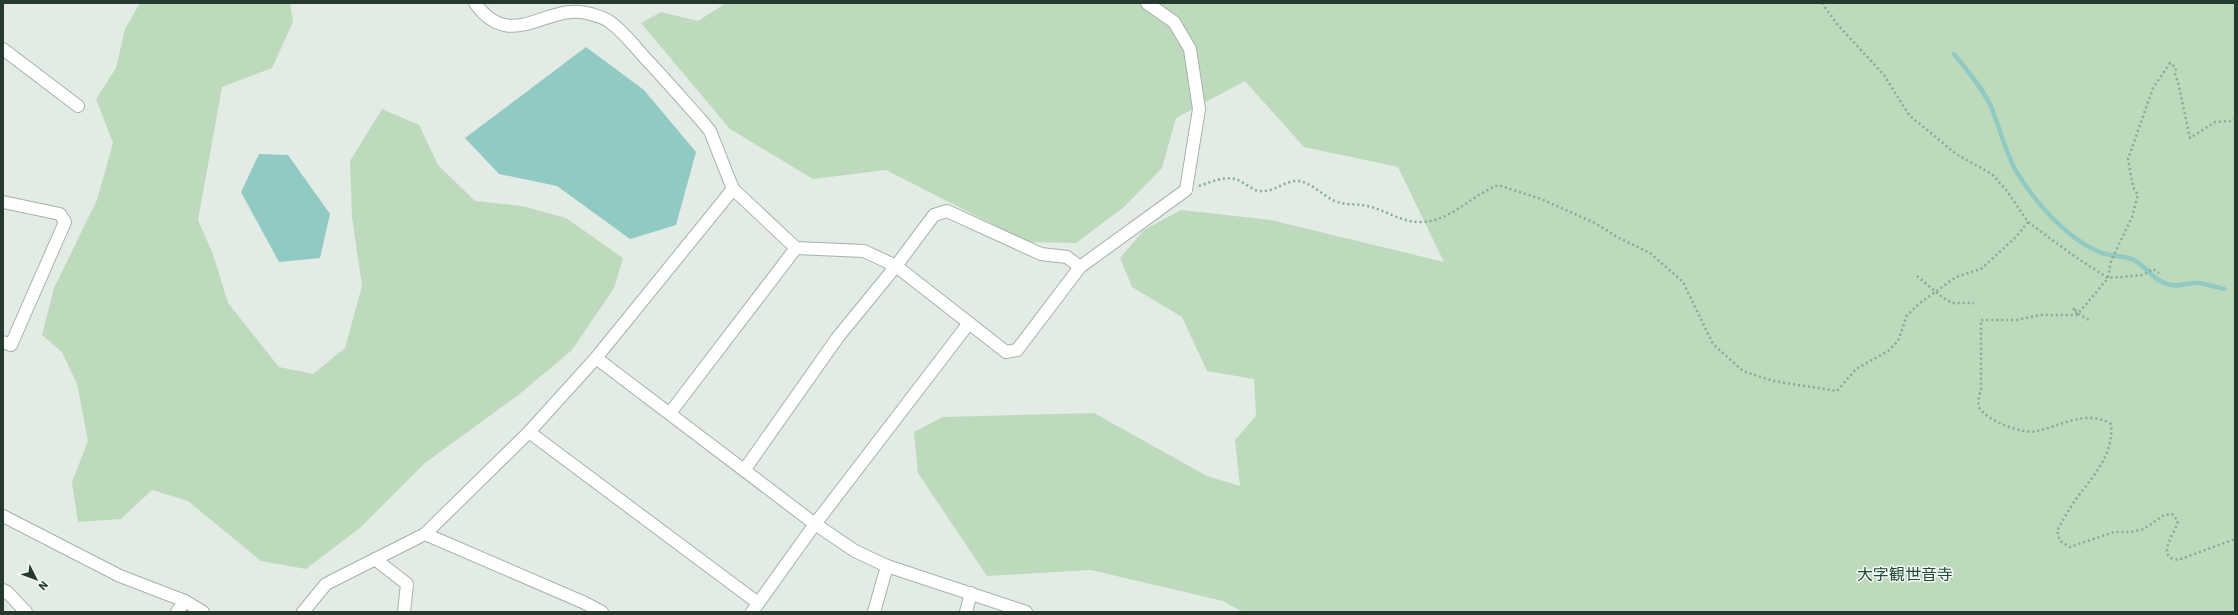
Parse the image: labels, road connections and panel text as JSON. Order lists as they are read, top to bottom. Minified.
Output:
{"districts":["大字観世音寺"],"north":"bottom right"}
